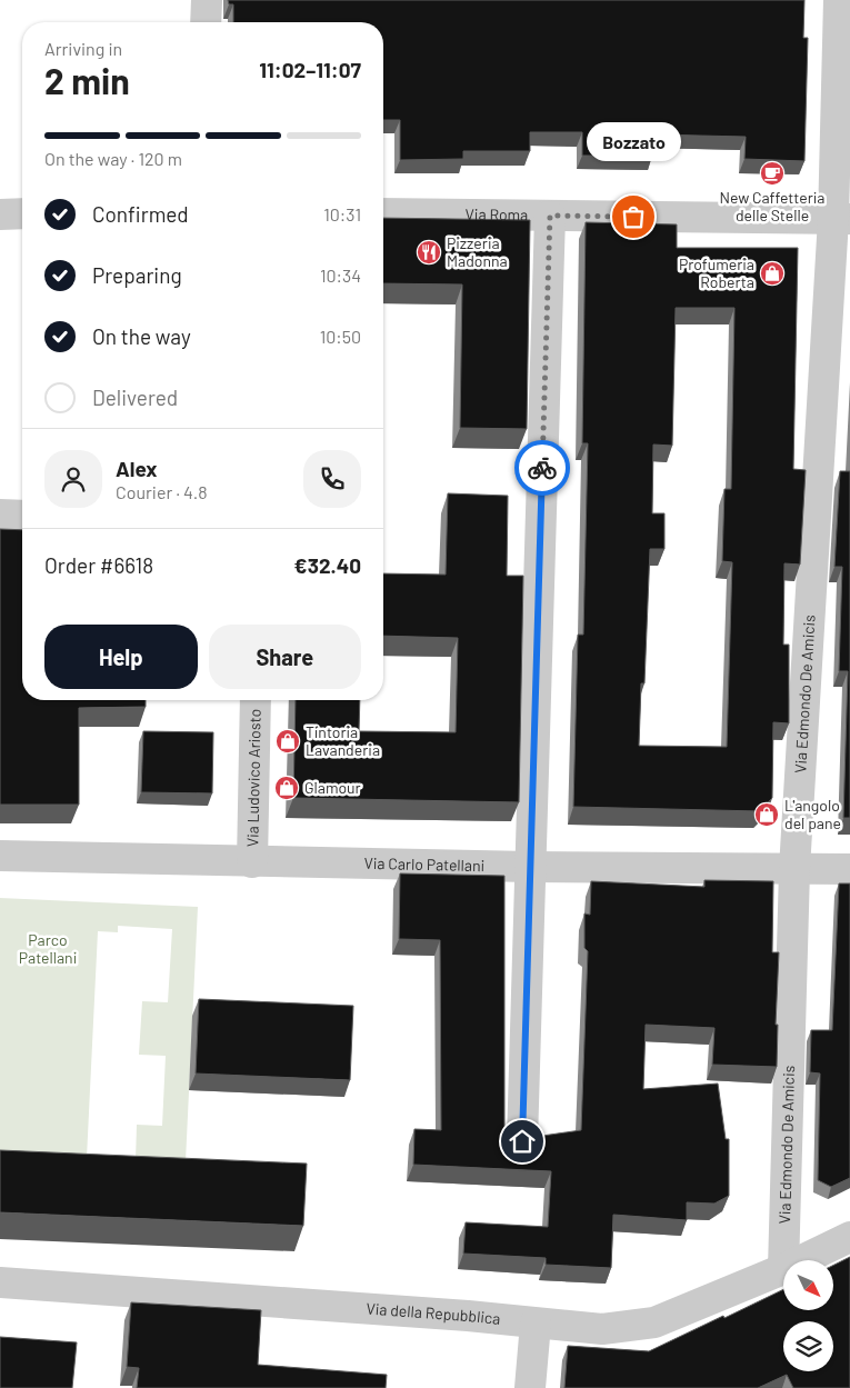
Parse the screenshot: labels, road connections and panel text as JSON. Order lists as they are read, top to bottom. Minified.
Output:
{"streets":{"street":["Via Roma","Via Edmondo De Amicis","Via Ludovico Ariosto","Via Carlo Patellani","Via della Repubblica"]},"crossings":[["Via Roma","Via Edmondo De Amicis"],["Via Edmondo De Amicis","Via Carlo Patellani"],["Via Ludovico Ariosto","Via Carlo Patellani"]],"parks":["Parco Patellani"],"places":{"cafe":["New Caffetteria delle Stelle"],"other":["Bozzato"],"restaurant":["Pizzeria Madonna"],"shop":["Profumeria Roberta","Tintoria Lavanderia","Glamour","L'angolo del pane"]},"north":"bottom right","page":{"heading":["2 min","Arriving in","11:02–11:07"],"panel":["Alex","Courier · 4.8","Order #6618","€32.40"],"bar":"On the way · 120 m","bubble":"Bozzato","list":[["Confirmed","10:31"],["Preparing","10:34"],["On the way","10:50"],"Delivered"],"buttons":["Help","Share"]}}
